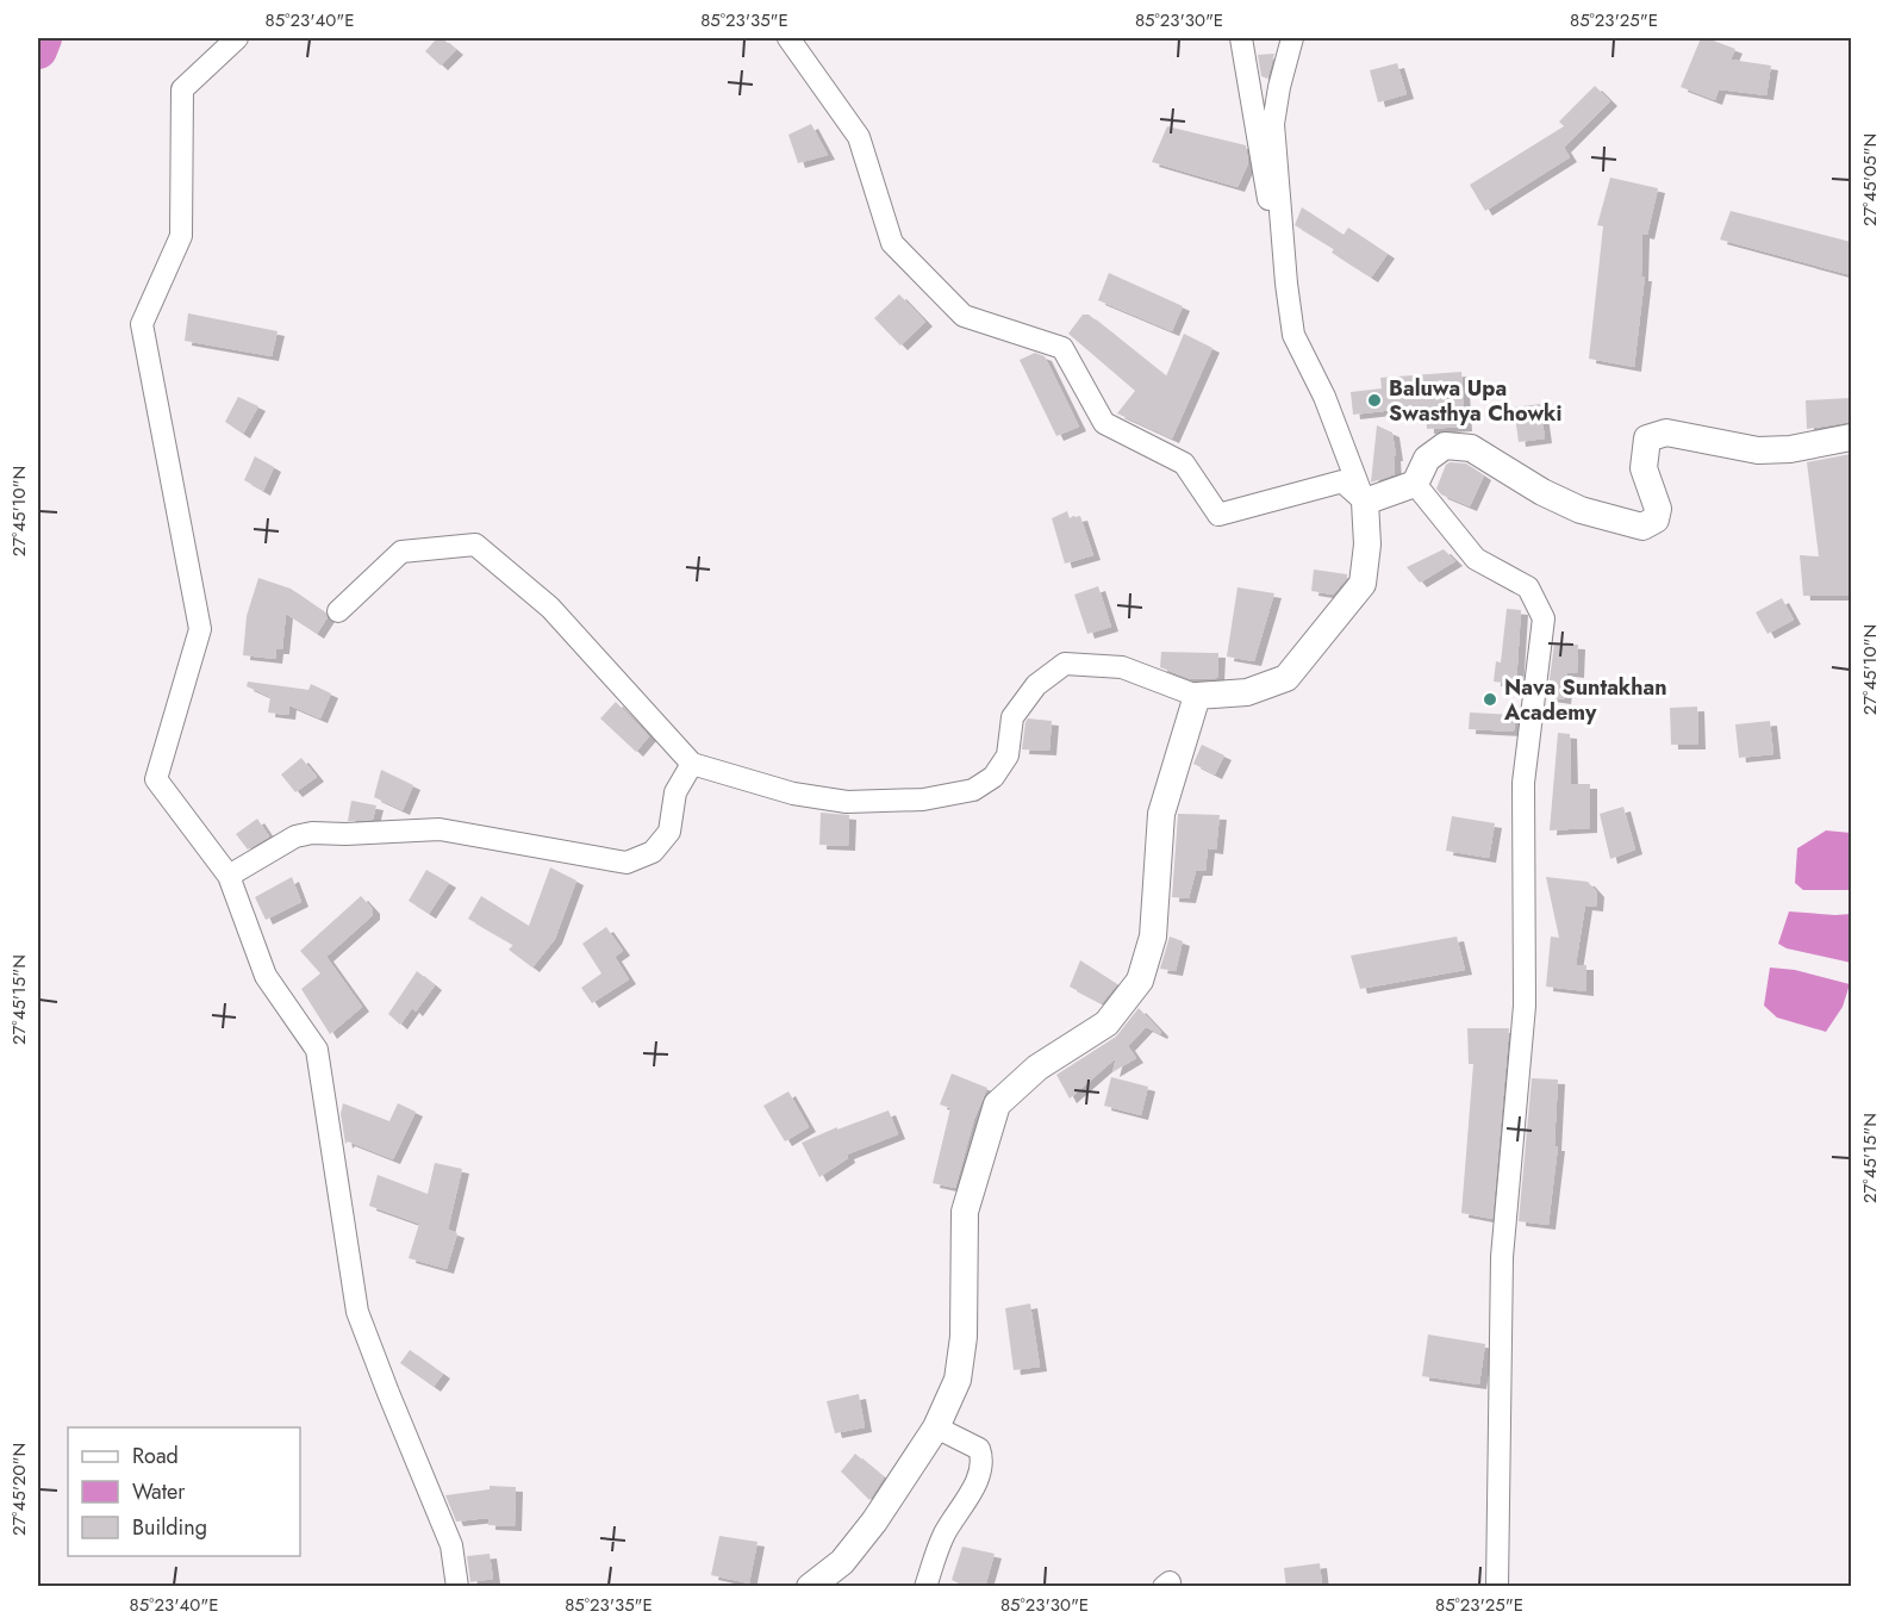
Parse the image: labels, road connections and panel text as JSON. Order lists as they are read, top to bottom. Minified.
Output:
{"places":["Baluwa Upa Swasthya Chowki","Nava Suntakhan Academy"],"legend":["Road","Water","Building"],"coordinates":["85°23'40\"E","85°23'35\"E","85°23'30\"E","85°23'25\"E","27°45'05\"N","27°45'10\"N","27°45'15\"N","27°45'20\"N"]}
